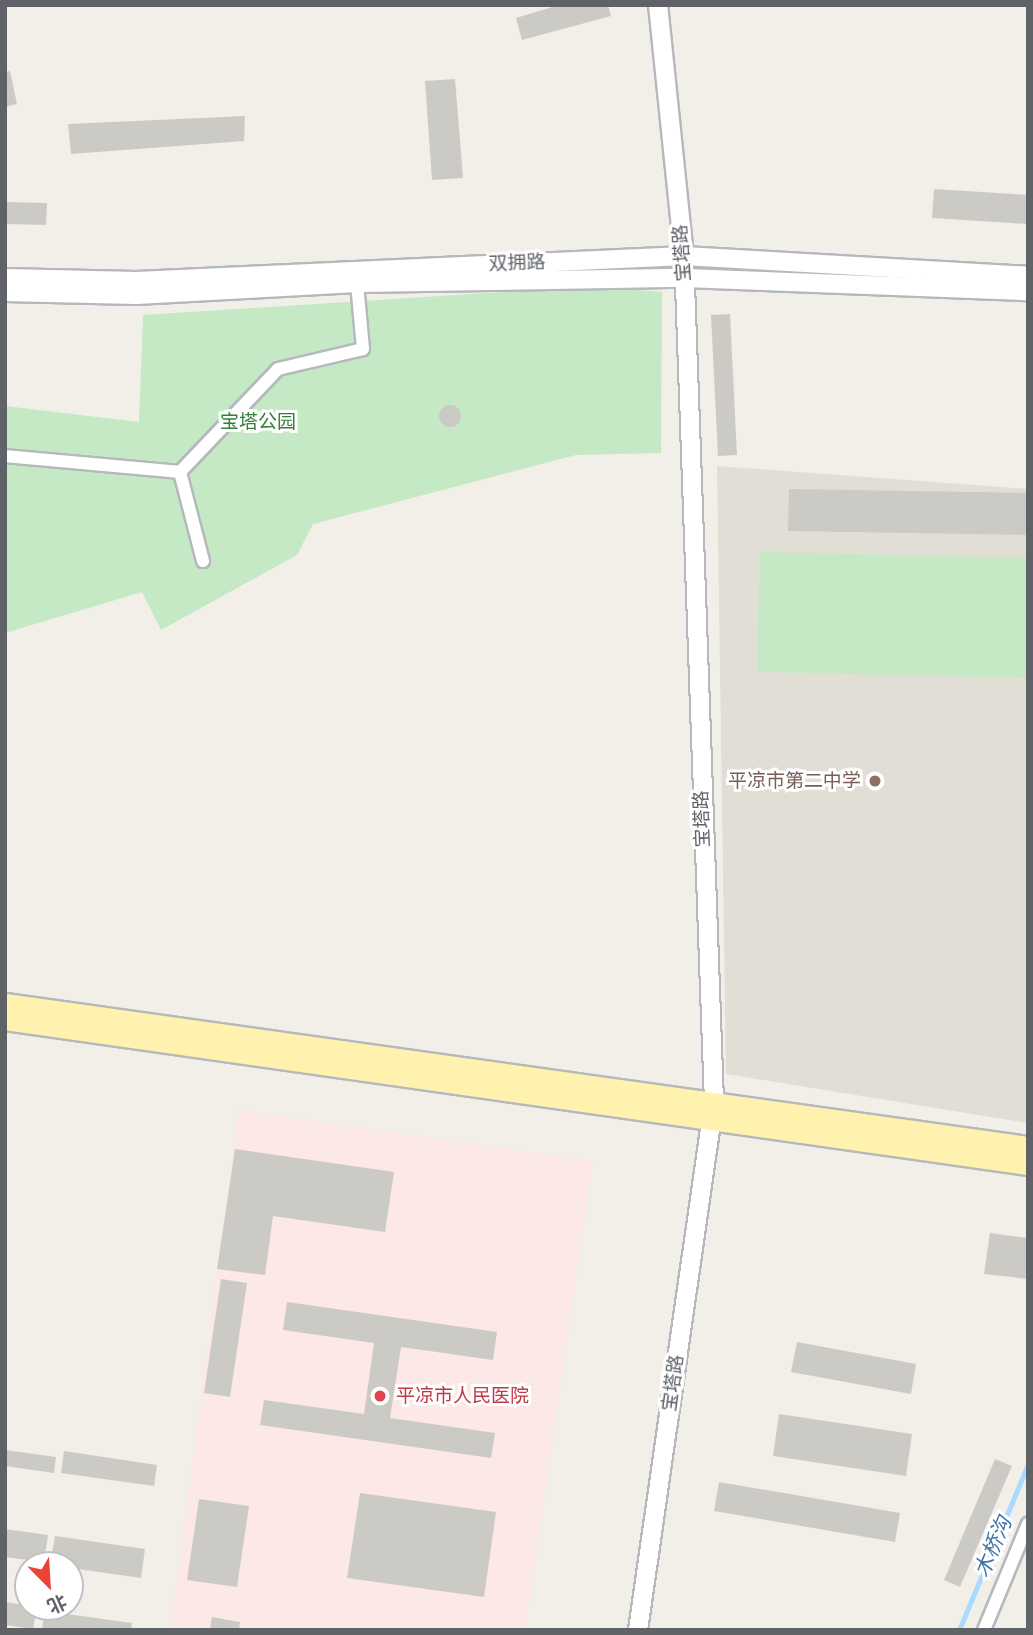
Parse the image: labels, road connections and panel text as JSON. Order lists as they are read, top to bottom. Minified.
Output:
{"streets":{"main road":["宝塔路","双拥路"]},"crossings":[["宝塔路","双拥路"]],"water":["木桥沟"],"parks":["宝塔公园"],"places":["平凉市第二中学","平凉市人民医院"],"north":"bottom right"}
